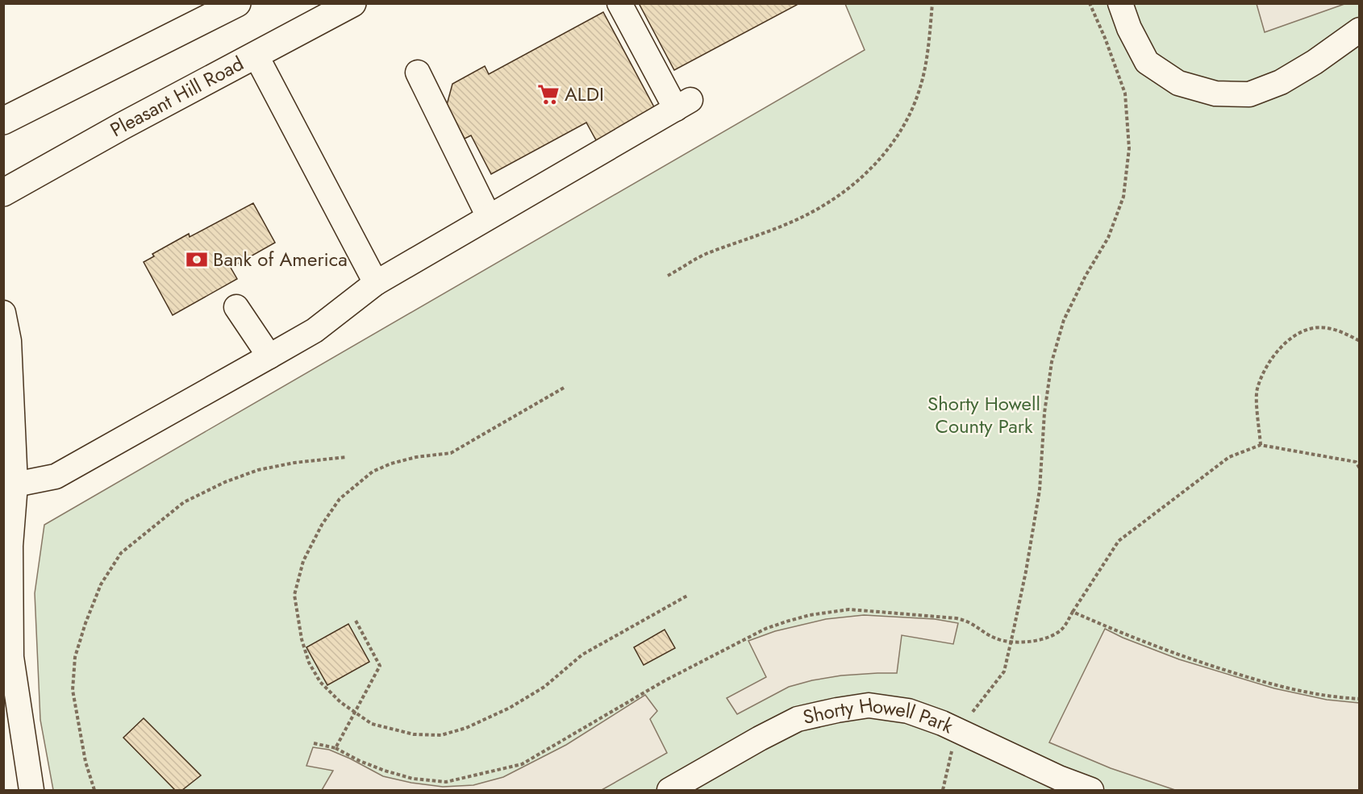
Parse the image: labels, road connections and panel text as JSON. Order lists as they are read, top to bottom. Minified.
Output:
{"streets":{"highway":["Pleasant Hill Road"],"street":["Shorty Howell Park"]},"parks":["Shorty Howell County Park"],"places":{"supermarket":["ALDI"],"bank":["Bank of America"]}}
